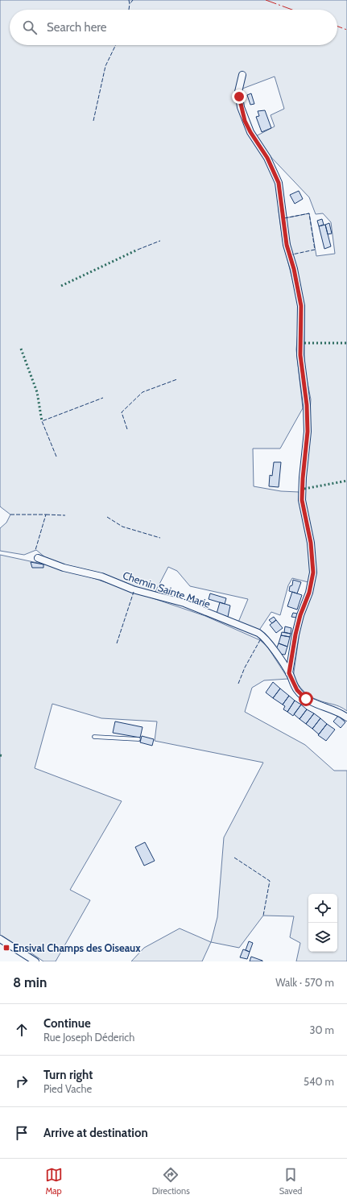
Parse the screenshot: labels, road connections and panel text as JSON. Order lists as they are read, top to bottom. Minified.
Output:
{"streets":{"street":["Chemin Sainte Marie"]},"places":{"transit":["Ensival Champs des Oiseaux"]},"page":{"search":"Search here","heading":["8 min","Walk · 570 m"],"list":[["Continue","Rue Joseph Déderich","30 m"],["Turn right","Pied Vache","540 m"],"Arrive at destination"],"nav":["Map","Directions","Saved"]}}
